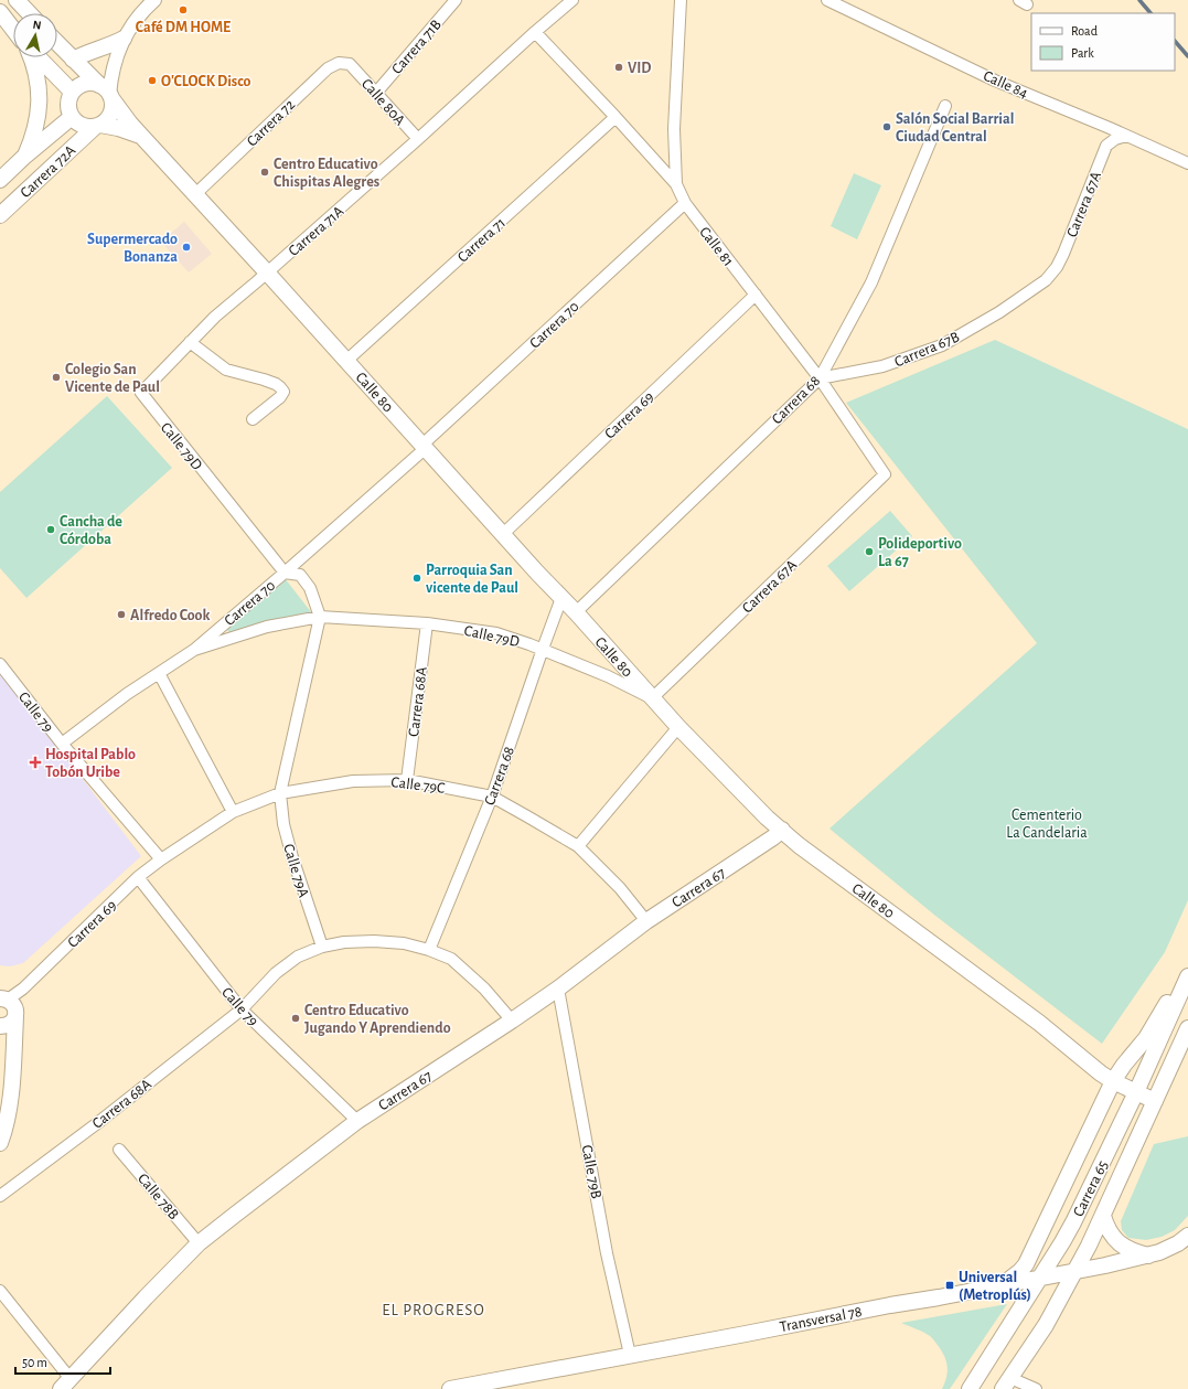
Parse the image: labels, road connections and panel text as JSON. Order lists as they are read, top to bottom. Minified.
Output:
{"streets":{"main road":["Carrera 72A","Calle 80","Carrera 69","Carrera 67","Carrera 65","Transversal 78"],"street":["Carrera 71B","Calle 84","Calle 80A","Carrera 72","Carrera 67A","Carrera 71A","Carrera 71","Calle 81","Carrera 70","Carrera 67B","Carrera 68","Calle 79D","Carrera 68A","Calle 79","Calle 79C","Calle 79A","Calle 79B","Calle 78B"]},"crossings":[["Carrera 71B","Calle 80A"],["Calle 84","Carrera 67A"],["Calle 80A","Carrera 72"],["Calle 80A","Carrera 71A"],["Carrera 72","Calle 80"],["Carrera 72A","Calle 80"],["Carrera 67A","Calle 81"],["Carrera 67A","Carrera 67B"],["Carrera 67A","Calle 80"],["Carrera 67A","Calle 79D"],["Carrera 71A","Calle 81"],["Carrera 71A","Calle 80"],["Carrera 71A","Calle 79D"],["Carrera 71","Calle 81"],["Carrera 71","Calle 80"],["Calle 81","Carrera 70"],["Calle 81","Carrera 67B"],["Calle 81","Carrera 68"],["Calle 81","Carrera 69"],["Carrera 70","Calle 80"],["Carrera 70","Calle 79D"],["Carrera 70","Calle 79"],["Carrera 67B","Carrera 68"],["Calle 80","Carrera 68"],["Calle 80","Carrera 69"],["Calle 80","Calle 79D"],["Calle 80","Carrera 67"],["Calle 80","Carrera 65"],["Carrera 68","Calle 79D"],["Carrera 68","Calle 79C"],["Carrera 69","Calle 79"],["Carrera 69","Calle 79C"],["Calle 79D","Carrera 68A"],["Carrera 68A","Calle 79"],["Carrera 68A","Calle 79C"],["Calle 79","Calle 79C"],["Calle 79","Carrera 67"],["Calle 79C","Calle 79A"],["Calle 79C","Carrera 67"],["Carrera 67","Calle 79B"],["Carrera 67","Calle 78B"],["Calle 79B","Transversal 78"],["Carrera 65","Transversal 78"]],"districts":["EL PROGRESO"],"parks":["Cementerio La Candelaria"],"places":{"other":["Café DM HOME","VID","O'CLOCK Disco","Salón Social Barrial Ciudad Central","Centro Educativo Chispitas Alegres","Supermercado Bonanza","Colegio San Vicente de Paul","Cancha de Córdoba","Polideportivo La 67","Parroquia San vicente de Paul","Alfredo Cook","Centro Educativo Jugando Y Aprendiendo"],"health":["Hospital Pablo Tobón Uribe"],"transit":["Universal (Metroplús)"]},"legend":["Road","Park"],"scale_bar":"50 m","north":"top"}
